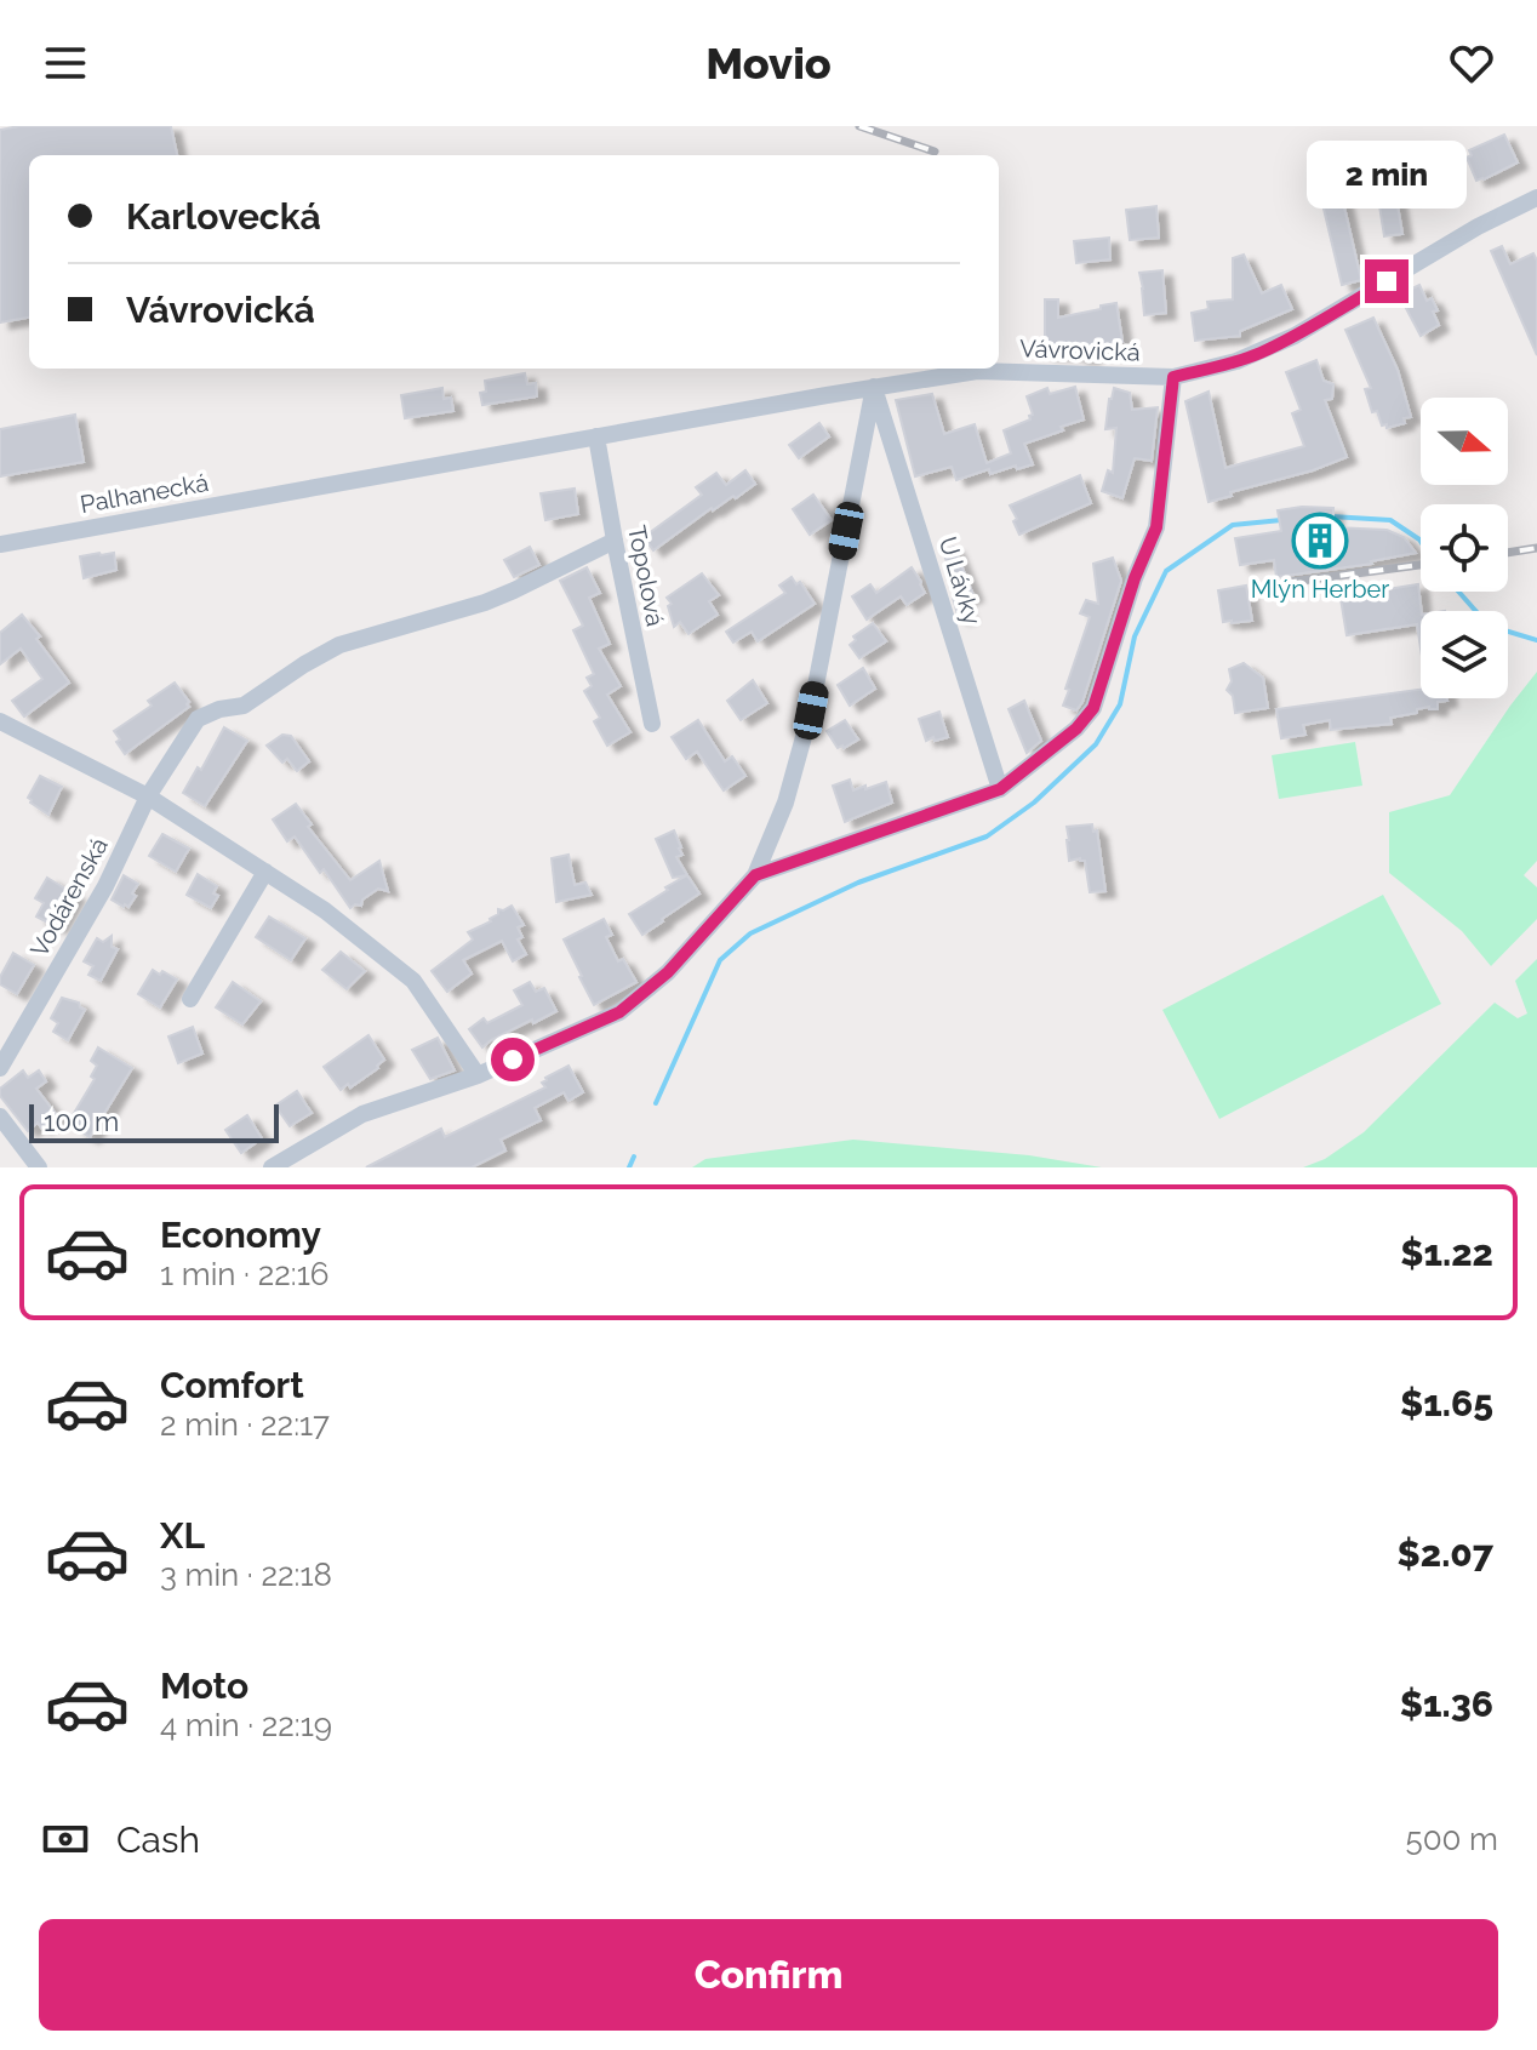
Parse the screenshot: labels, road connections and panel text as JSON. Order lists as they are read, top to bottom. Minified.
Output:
{"streets":{"street":["Vávrovická","Palhanecká","Topolová","U Lávky","Vodárenská"]},"crossings":[["Vávrovická","Palhanecká"],["Vávrovická","Topolová"],["Vávrovická","U Lávky"],["Topolová","Vodárenská"]],"places":{"building":["Mlýn Herber"]},"scale_bar":"100 m","north":"right","page":{"header":"Movio","bubble":"2 min","banner":["Karlovecká","Vávrovická"],"scale":"100 m","list":[{"name":"Economy","note":"1 min · 22:16","value":"$1.22"},{"name":"Comfort","note":"2 min · 22:17","value":"$1.65"},{"name":"XL","note":"3 min · 22:18","value":"$2.07"},{"name":"Moto","note":"4 min · 22:19","value":"$1.36"}],"pay":["Cash","500 m"],"buttons":"Confirm"}}
